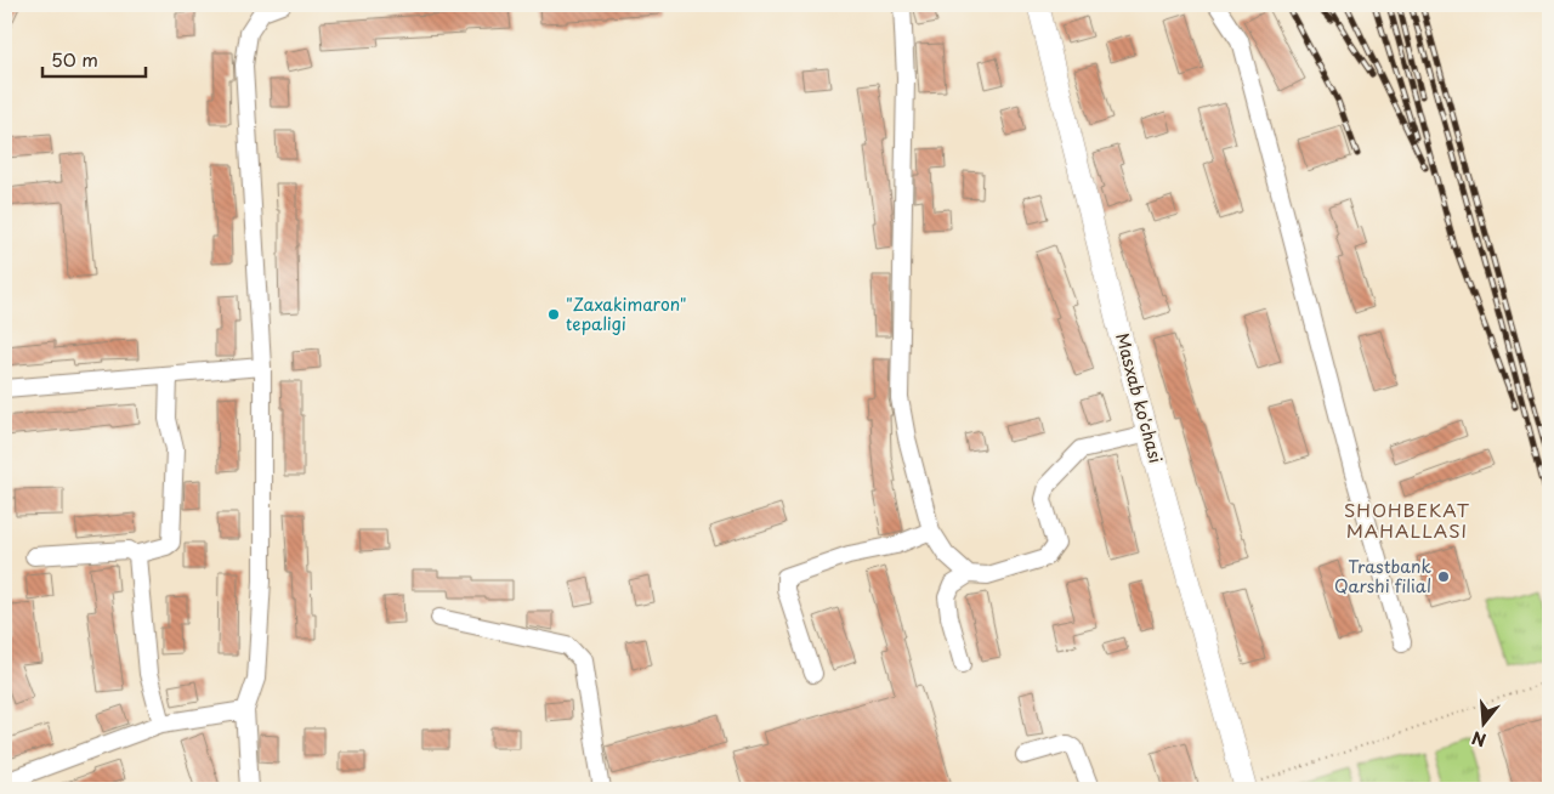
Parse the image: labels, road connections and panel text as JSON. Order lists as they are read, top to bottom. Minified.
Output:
{"streets":{"main road":["Masxab ko'chasi"]},"districts":["SHOHBEKAT MAHALLASI"],"places":["\"Zaxakimaron\" tepaligi","Trastbank Qarshi filial"],"scale_bar":"50 m","north":"bottom"}
